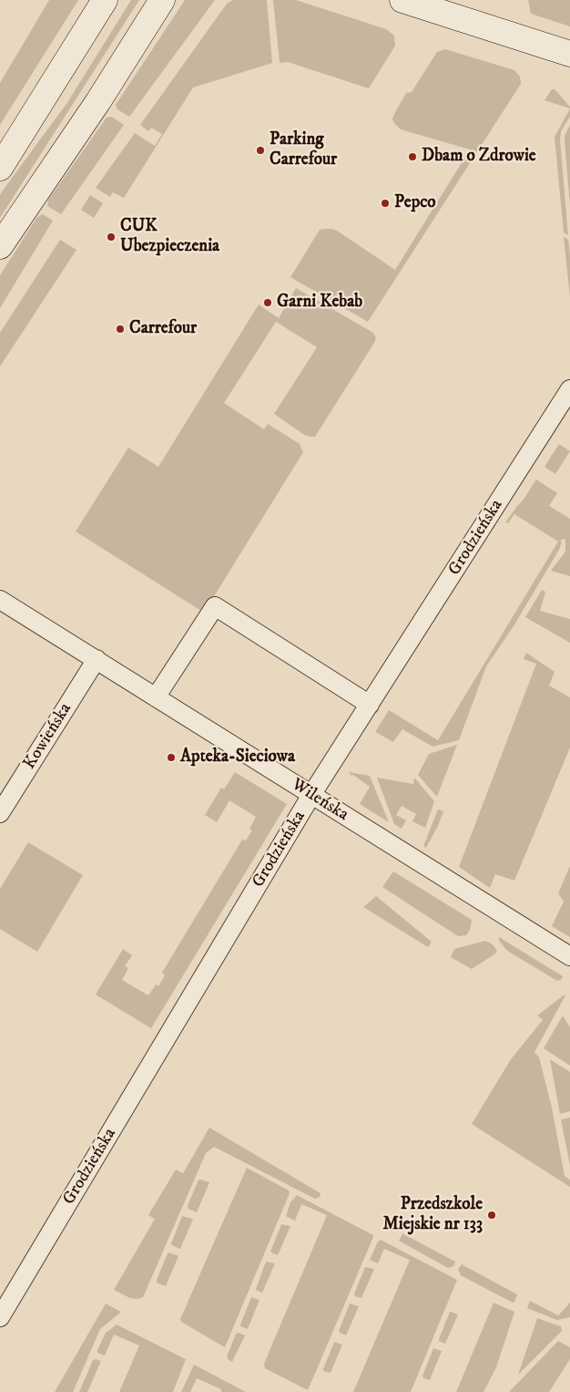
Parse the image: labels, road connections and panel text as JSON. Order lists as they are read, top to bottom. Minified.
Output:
{"streets":{"street":["Grodzieńska","Kowieńska","Wileńska"]},"crossings":[["Grodzieńska","Wileńska"],["Kowieńska","Wileńska"]],"places":["Parking Carrefour","Dbam o Zdrowie","Pepco","CUK Ubezpieczenia","Garni Kebab","Carrefour","Apteka-Sieciowa","Przedszkole Miejskie nr 133"]}
